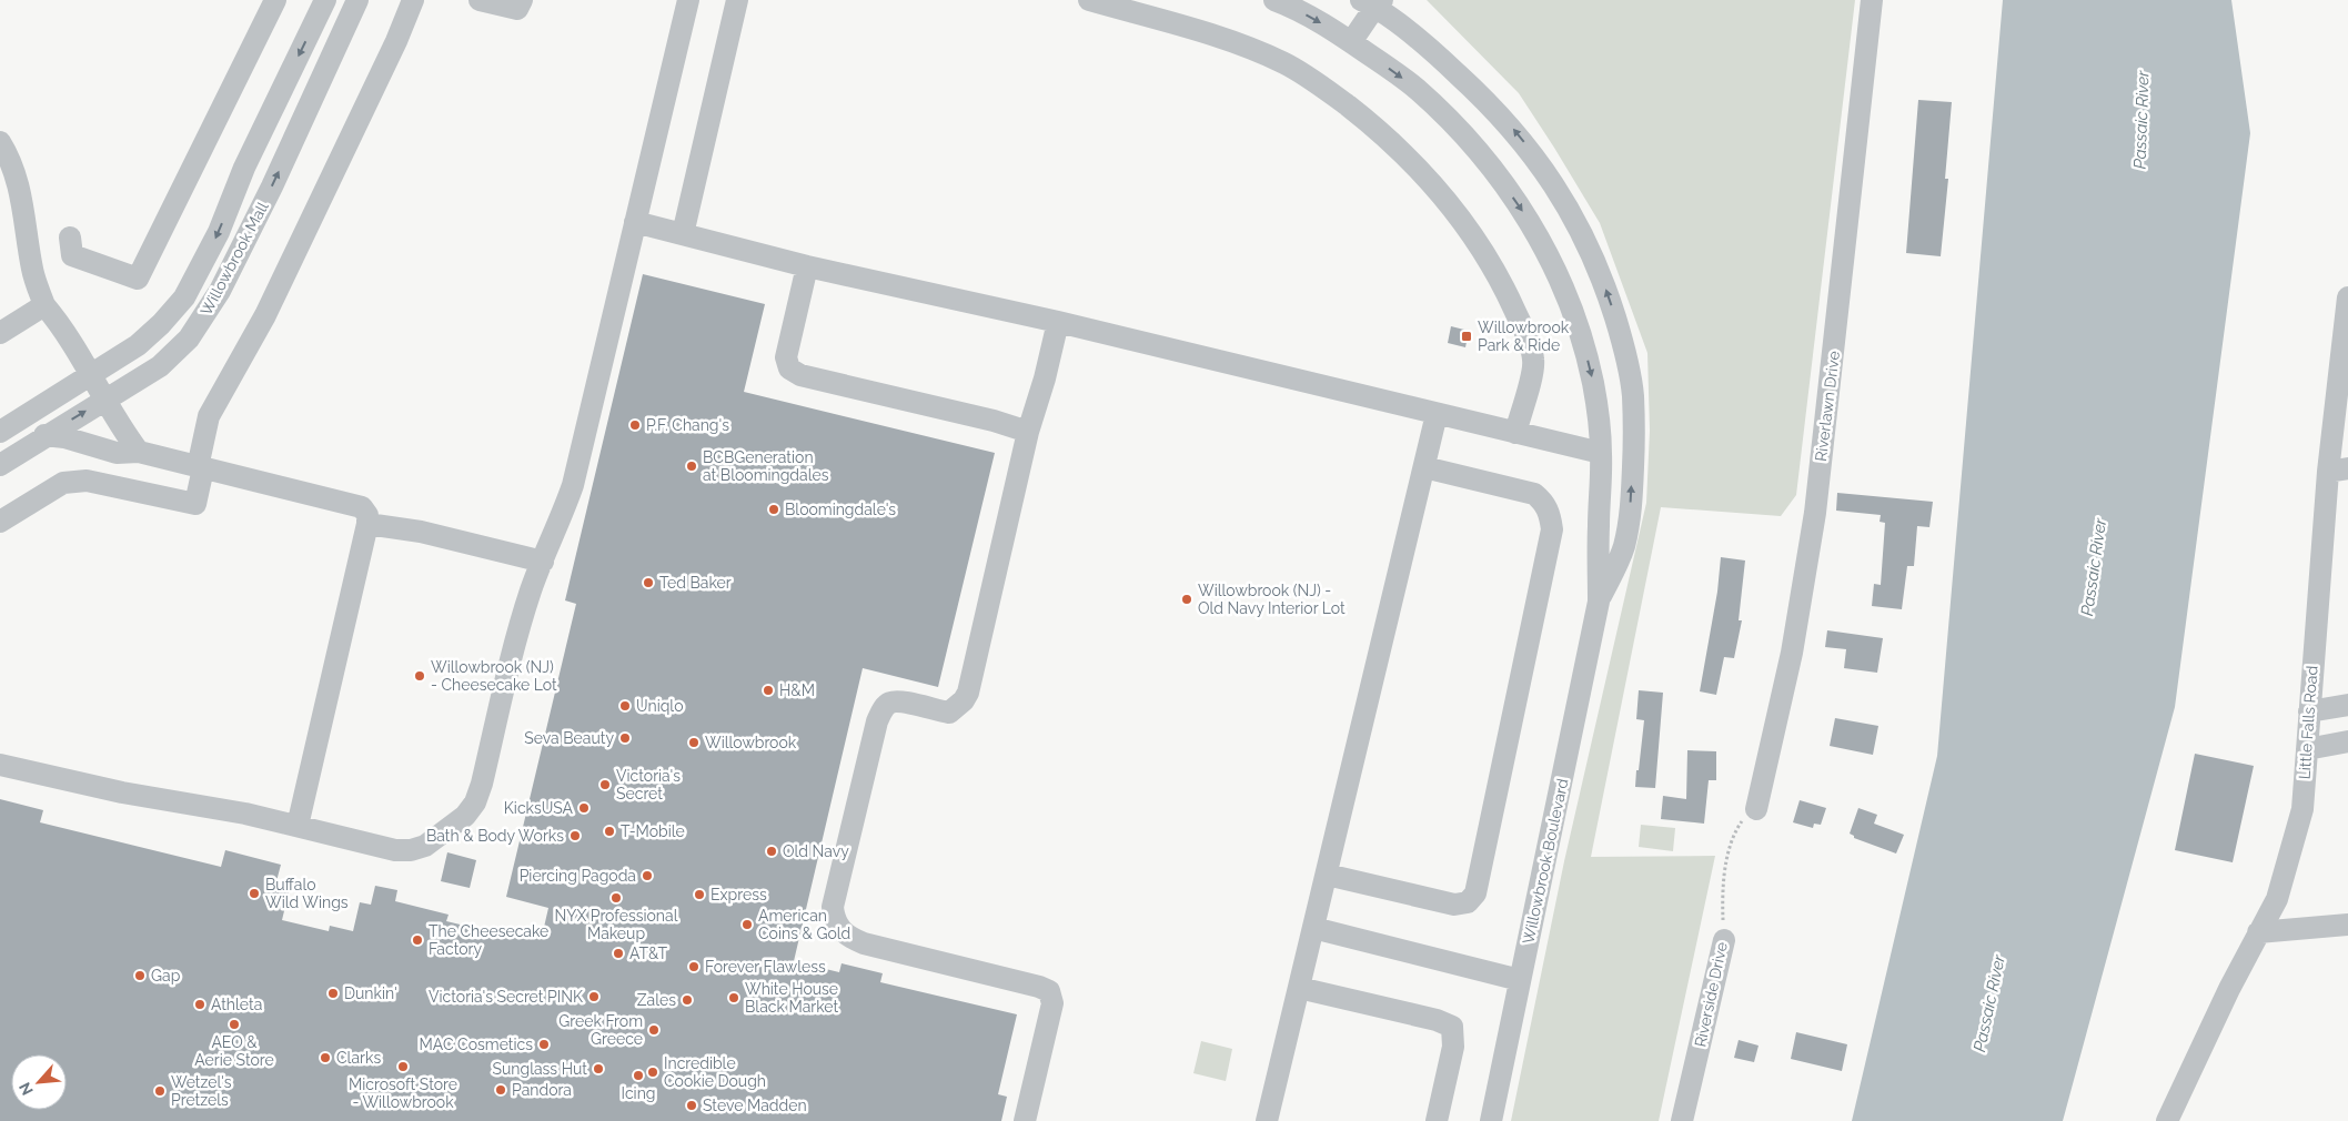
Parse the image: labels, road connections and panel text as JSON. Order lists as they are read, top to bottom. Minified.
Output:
{"streets":{"street":["Willowbrook Mall","Riverlawn Drive","Little Falls Road","Willowbrook Boulevard","Riverside Drive"]},"crossings":[["Riverlawn Drive","Riverside Drive"]],"water":["Passaic River"],"places":{"transit":["Willowbrook Park & Ride"],"other":["P.F. Chang's","BCBGeneration at Bloomingdales","Bloomingdale's","Ted Baker","Willowbrook (NJ) - Old Navy Interior Lot","Willowbrook (NJ) - Cheesecake Lot","H&M","Uniqlo","Seva Beauty","Willowbrook","Victoria's Secret","KicksUSA","T-Mobile","Bath & Body Works","Old Navy","Piercing Pagoda","Buffalo Wild Wings","Express","NYX Professional Makeup","American Coins & Gold","The Cheesecake Factory","AT&T","Forever Flawless","Gap","Dunkin'","Victoria's Secret PINK","White House Black Market","Zales","Athleta","AEO & Aerie Store","Greek From Greece","MAC Cosmetics","Clarks","Microsoft Store - Willowbrook","Sunglass Hut","Incredible Cookie Dough","Icing","Pandora","Wetzel's Pretzels","Steve Madden"]},"north":"bottom left"}
